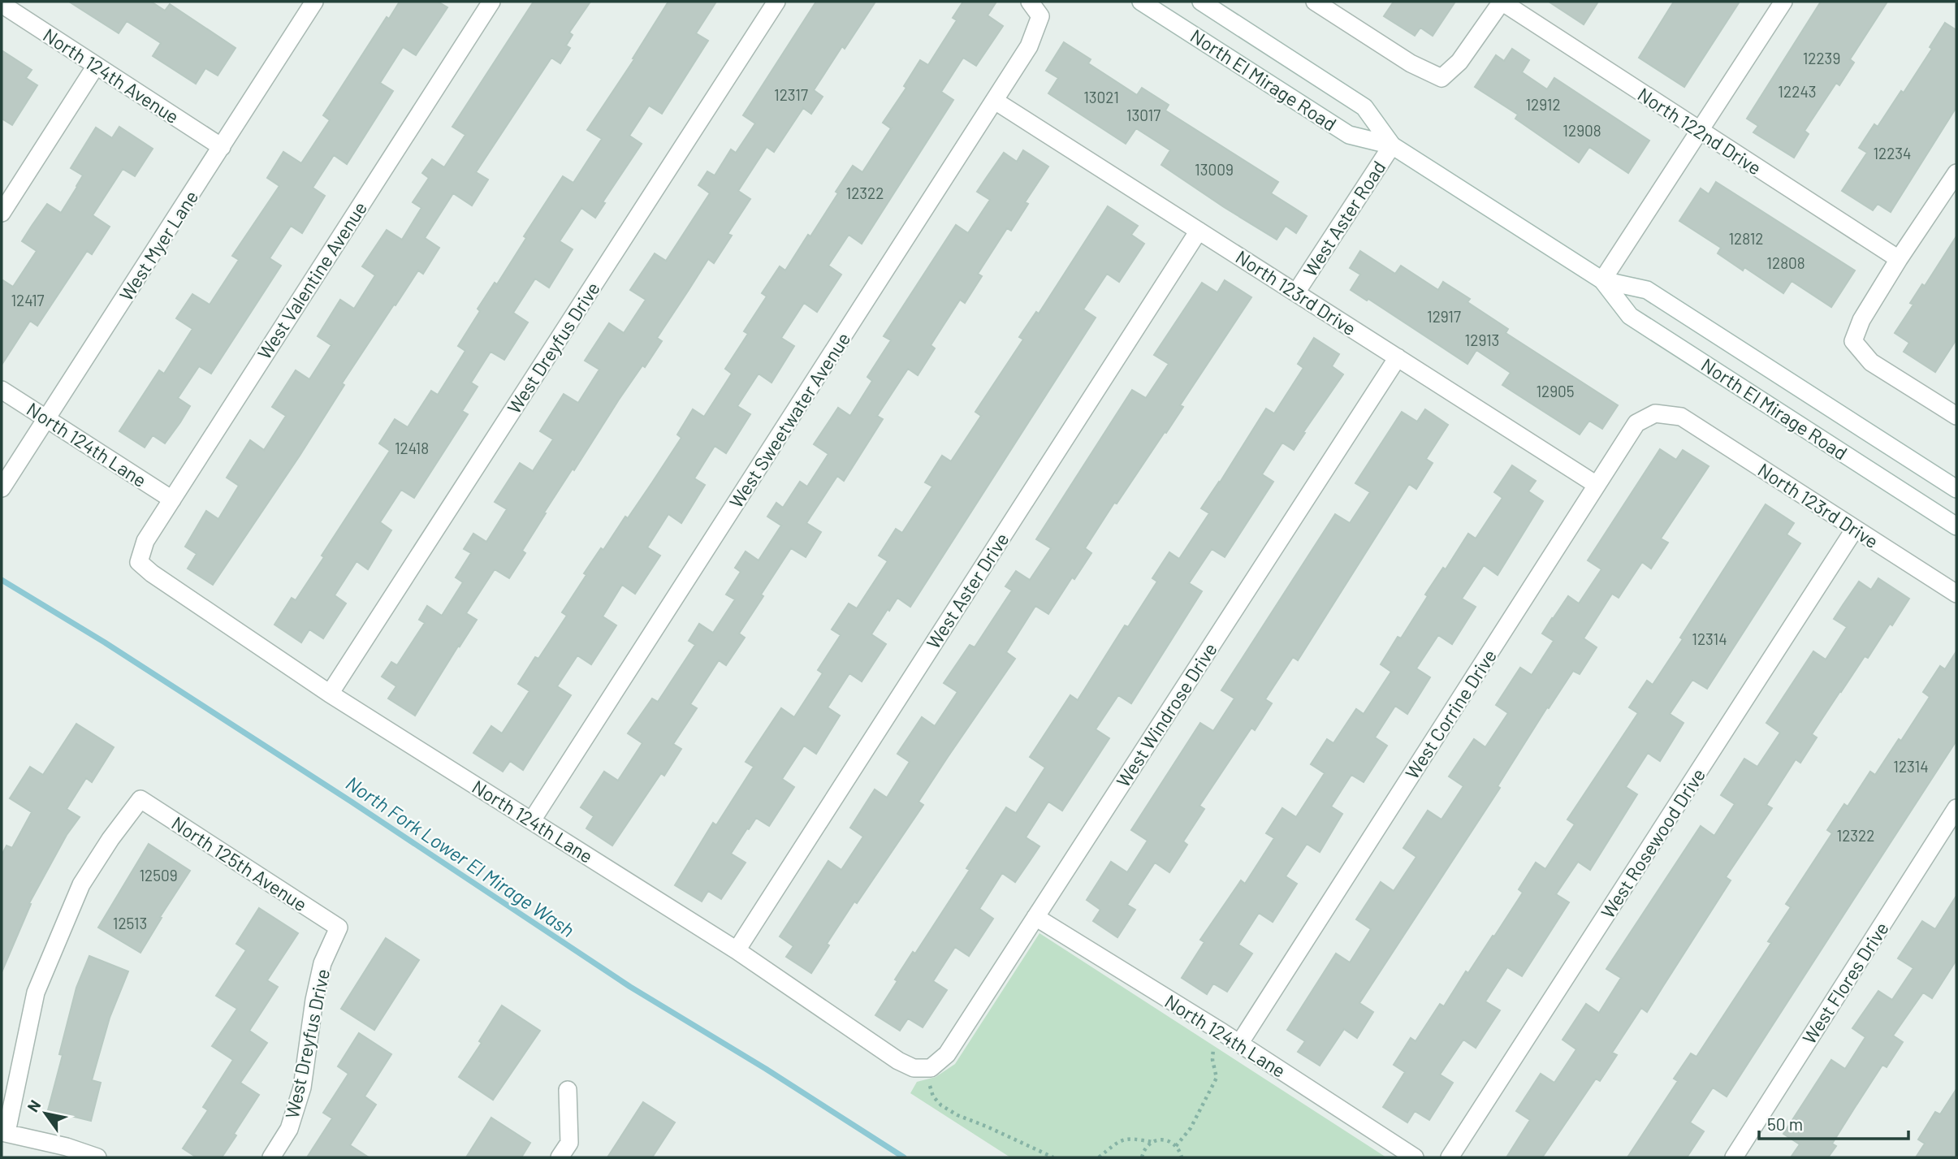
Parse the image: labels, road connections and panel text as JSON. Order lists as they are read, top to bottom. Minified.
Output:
{"streets":{"street":["North 124th Avenue","North El Mirage Road","North 122nd Drive","West Aster Road","West Myer Lane","West Valentine Avenue","North 123rd Drive","West Dreyfus Drive","West Sweetwater Avenue","North 124th Lane","West Aster Drive","West Corrine Drive","West Windrose Drive","West Rosewood Drive","North 125th Avenue","West Flores Drive"]},"crossings":[["North 124th Avenue","West Myer Lane"],["North El Mirage Road","West Aster Road"],["West Aster Road","North 123rd Drive"],["West Myer Lane","North 124th Lane"],["West Valentine Avenue","North 124th Lane"],["North 123rd Drive","West Sweetwater Avenue"],["North 123rd Drive","West Aster Drive"],["North 123rd Drive","West Corrine Drive"],["North 123rd Drive","West Windrose Drive"],["North 123rd Drive","West Rosewood Drive"],["West Dreyfus Drive","North 124th Lane"],["West Dreyfus Drive","North 125th Avenue"],["West Sweetwater Avenue","North 124th Lane"],["North 124th Lane","West Aster Drive"],["North 124th Lane","West Corrine Drive"],["North 124th Lane","West Windrose Drive"]],"water":["North Fork Lower El Mirage Wash"],"house_numbers":["12239","12243","12317","13021","12912","13017","12908","12234","13009","12322","12812","12808","12417","12917","12913","12905","12418","12314","12314","12322","12509","12513"],"scale_bar":"50 m","north":"top left"}
